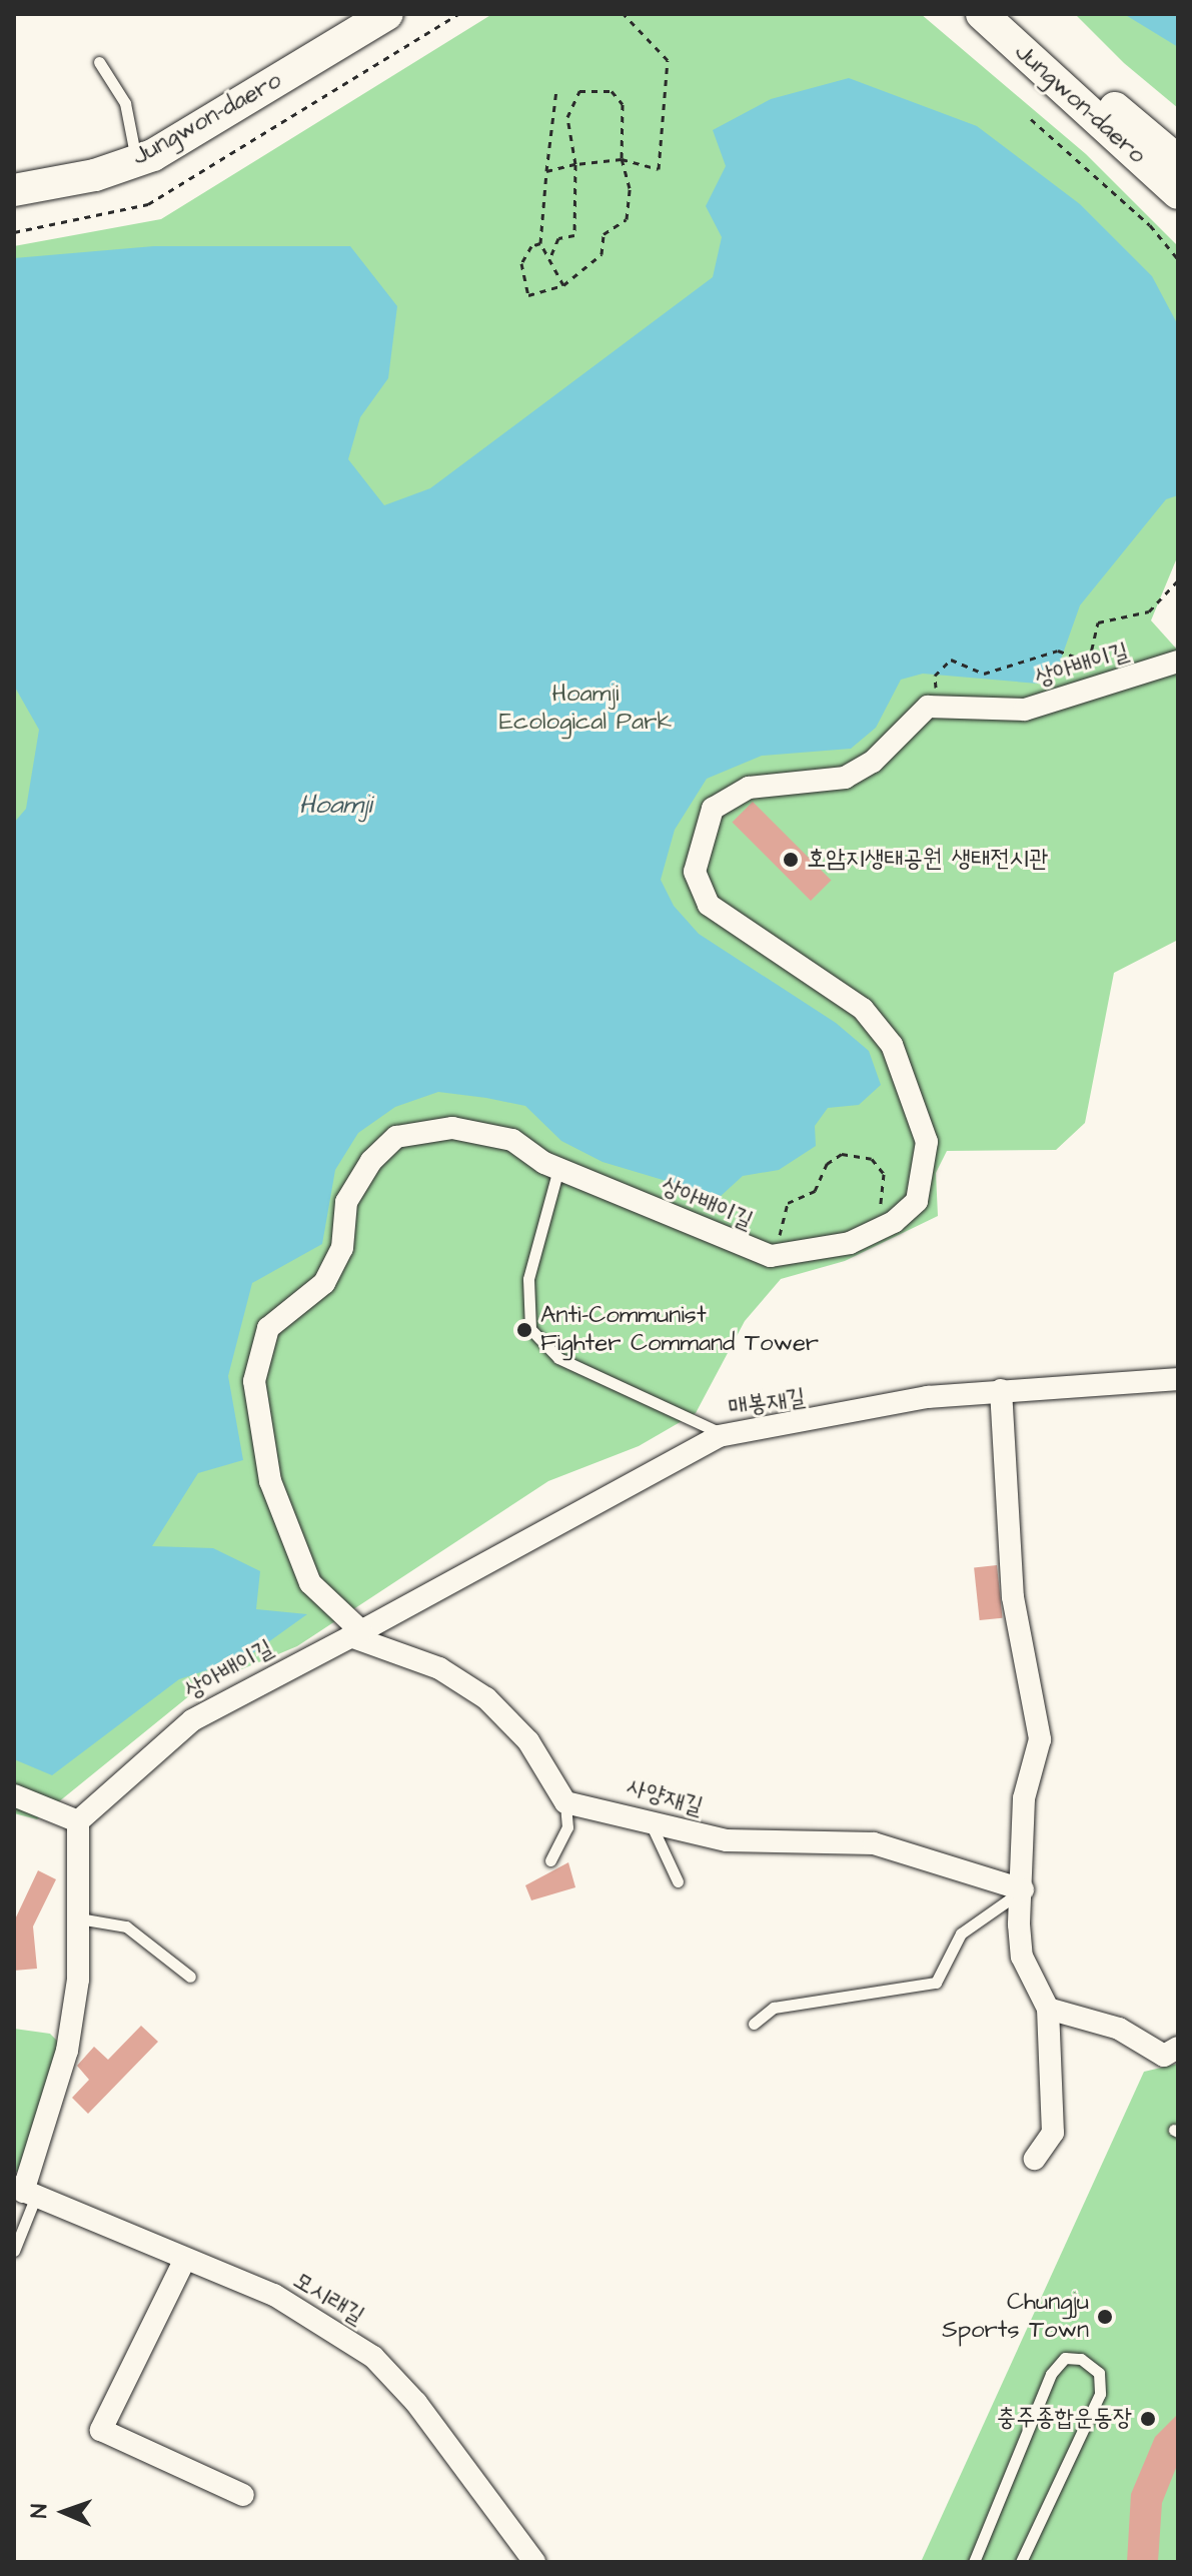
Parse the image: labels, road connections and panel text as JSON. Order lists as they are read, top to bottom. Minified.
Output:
{"streets":{"main road":["Jungwon-daero"],"street":["상아배이길","매봉재길","사양재길","모시래길"]},"crossings":[["상아배이길","매봉재길"]],"water":["Hoamji"],"parks":["Hoamji Ecological Park"],"places":["호암지생태공원 생태전시관","Anti-Communist Fighter Command Tower","Chungju Sports Town","충주종합운동장"],"north":"left"}
